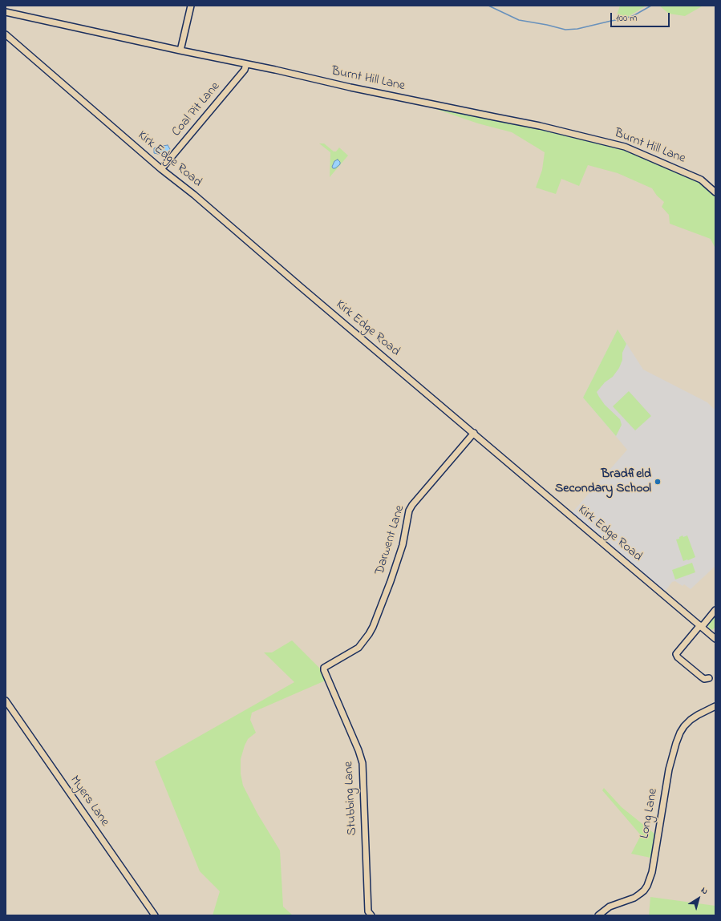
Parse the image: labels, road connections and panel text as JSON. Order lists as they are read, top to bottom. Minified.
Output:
{"streets":{"street":["Burnt Hill Lane","Coal Pit Lane","Kirk Edge Road","Darwent Lane","Stubbing Lane","Myers Lane","Long Lane"]},"crossings":[["Burnt Hill Lane","Coal Pit Lane"],["Coal Pit Lane","Kirk Edge Road"],["Kirk Edge Road","Darwent Lane"],["Darwent Lane","Stubbing Lane"]],"places":["Bradfield Secondary School"],"scale_bar":"100 m","north":"top right"}
